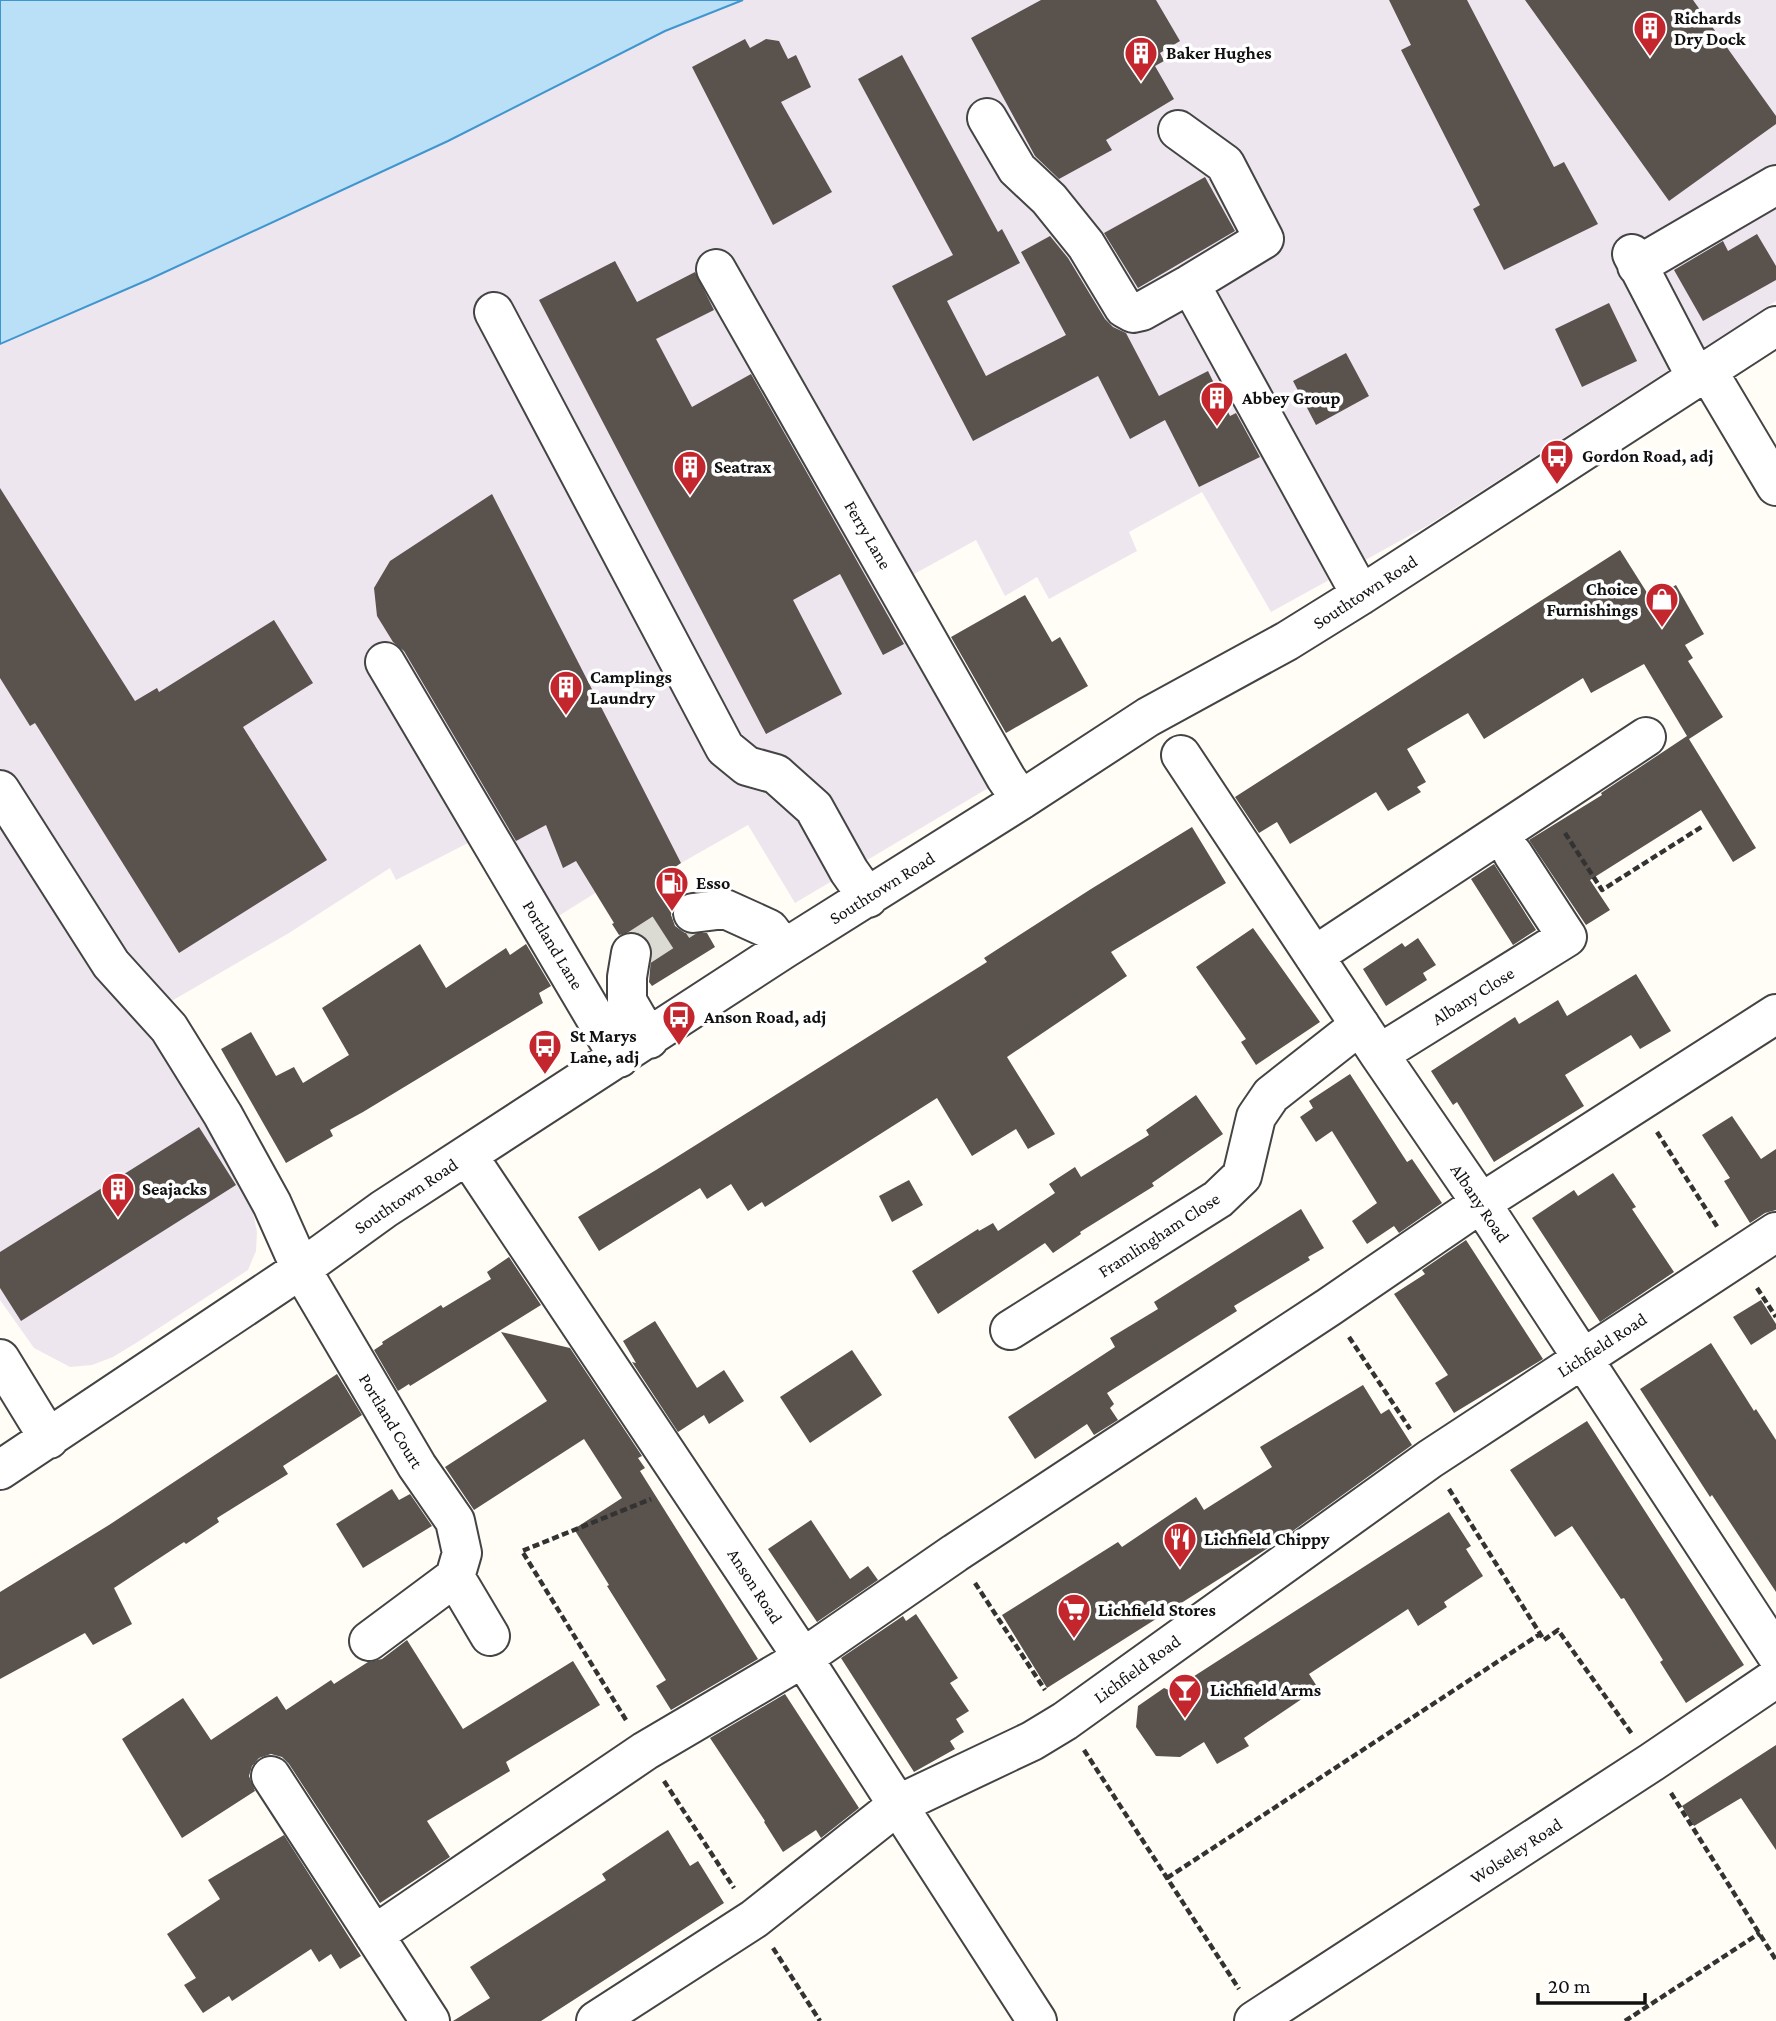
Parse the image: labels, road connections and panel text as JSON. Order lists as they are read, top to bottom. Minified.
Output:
{"streets":{"street":["Ferry Lane","Southtown Road","Portland Lane","Albany Close","Albany Road","Framlingham Close","Lichfield Road","Portland Court","Anson Road","Wolseley Road"]},"crossings":[["Ferry Lane","Southtown Road"],["Southtown Road","Portland Lane"],["Southtown Road","Portland Court"],["Southtown Road","Anson Road"],["Albany Close","Albany Road"],["Albany Close","Framlingham Close"],["Albany Road","Framlingham Close"],["Albany Road","Lichfield Road"],["Lichfield Road","Anson Road"]],"places":{"building":["Richards Dry Dock","Baker Hughes","Abbey Group","Seatrax","Camplings Laundry","Seajacks"],"bus stop":["Gordon Road, adj","Anson Road, adj","St Marys Lane, adj"],"shop":["Choice Furnishings"],"fuel station":["Esso"],"restaurant":["Lichfield Chippy"],"supermarket":["Lichfield Stores"],"bar":["Lichfield Arms"]},"scale_bar":"20 m"}
